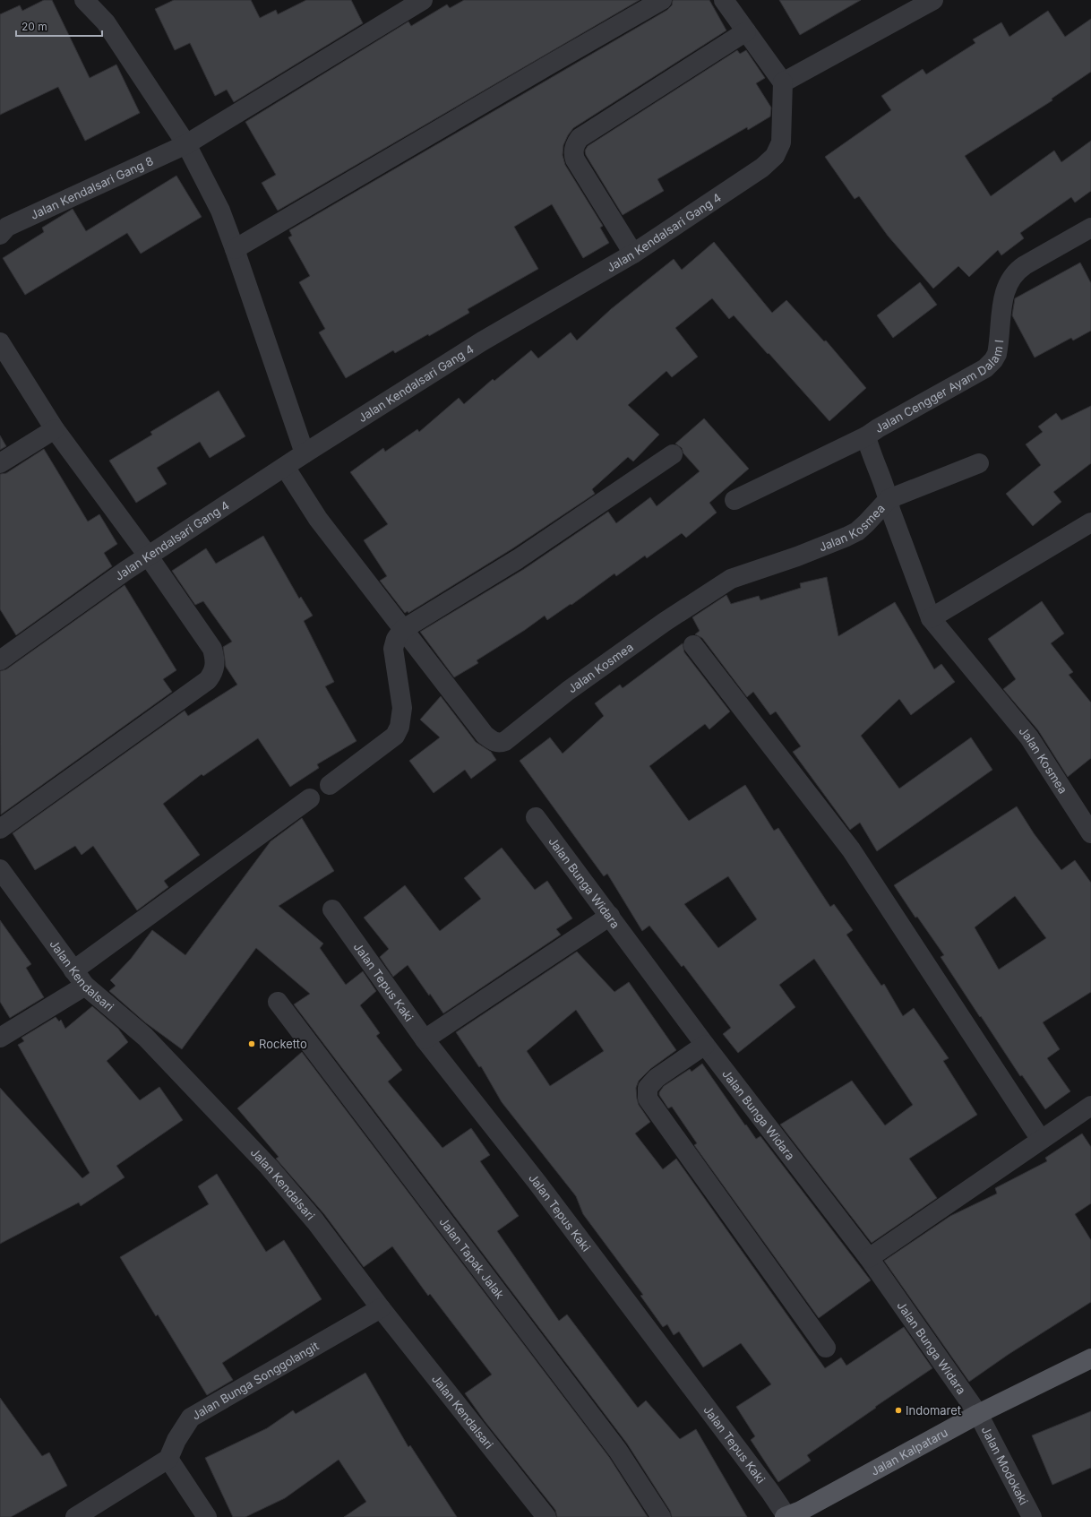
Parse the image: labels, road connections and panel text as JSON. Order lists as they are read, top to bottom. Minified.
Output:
{"streets":{"main road":["Jalan Kalpataru"],"street":["Jalan Kendalsari Gang 8","Jalan Kendalsari Gang 4","Jalan Cengger Ayam Dalam I","Jalan Kosmea","Jalan Bunga Widara","Jalan Kendalsari","Jalan Tepus Kaki","Jalan Tapak Jalak","Jalan Bunga Songgolangit","Jalan Modokaki"]},"crossings":[["Jalan Bunga Widara","Jalan Kalpataru"],["Jalan Bunga Widara","Jalan Modokaki"],["Jalan Kendalsari","Jalan Bunga Songgolangit"],["Jalan Tepus Kaki","Jalan Kalpataru"],["Jalan Kalpataru","Jalan Modokaki"]],"places":["Rocketto","Indomaret"],"scale_bar":"20 m"}
